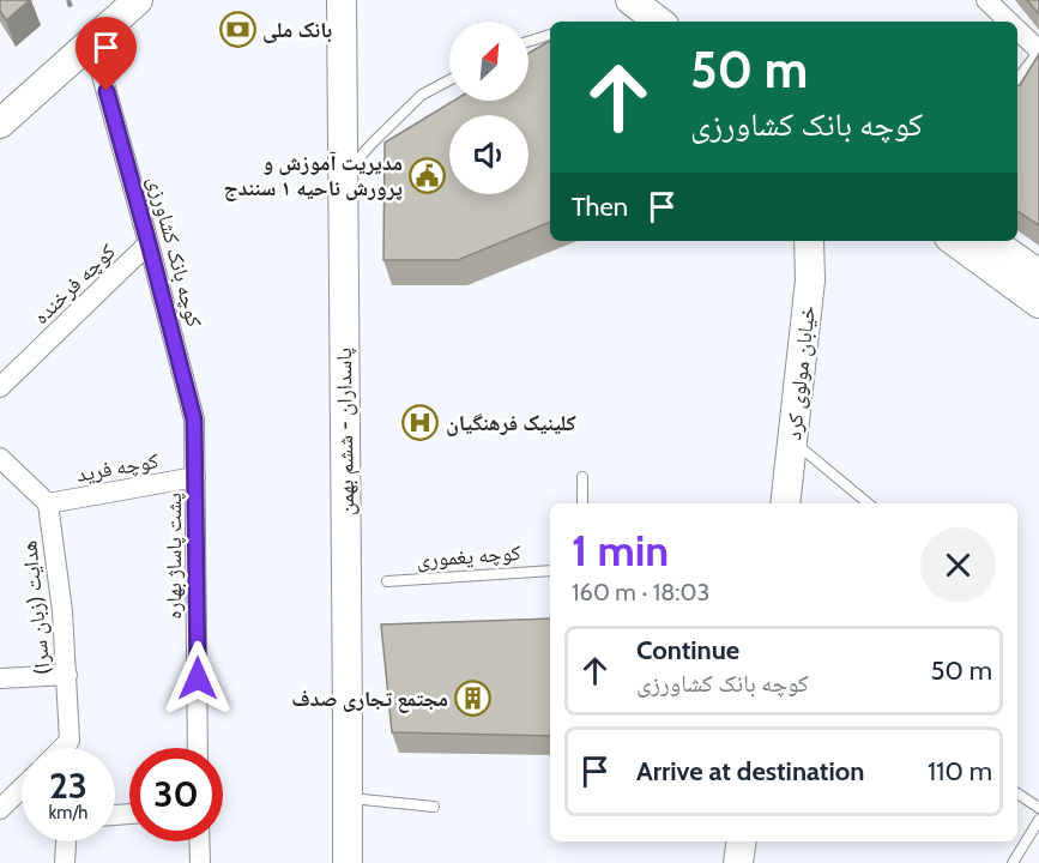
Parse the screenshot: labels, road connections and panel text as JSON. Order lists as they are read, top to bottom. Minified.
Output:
{"streets":{"main road":["خیابان مولوی کرد","پاسداران - ششم بهمن"],"street":["کوچه بانک کشاورزی","کوچه فرخنده","کوچه فرید","پشت پاساژ بهاره","هدایت (زبان سرا)"],"lane":["کوچه یغموری"]},"crossings":[["کوچه بانک کشاورزی","کوچه فرخنده"],["کوچه بانک کشاورزی","کوچه فرید"],["کوچه بانک کشاورزی","پشت پاساژ بهاره"],["کوچه فرید","پشت پاساژ بهاره"],["کوچه فرید","هدایت (زبان سرا)"]],"places":{"bank":["بانک ملی"],"public building":["مدیریت آموزش و پرورش ناحیه ۱ سنندج"],"hospital":["کلینیک فرهنگیان"],"building":["مجتمع تجاری صدف"]},"north":"top right","page":{"turn":["50 m","کوچه بانک کشاورزی"],"then":"Then","heading":["1 min","160 m · 18:03"],"list":[{"name":"Continue","note":"کوچه بانک کشاورزی","value":"50 m"},{"name":"Arrive at destination","value":"110 m"}],"speed":"23 km/h","limit":"30"}}
